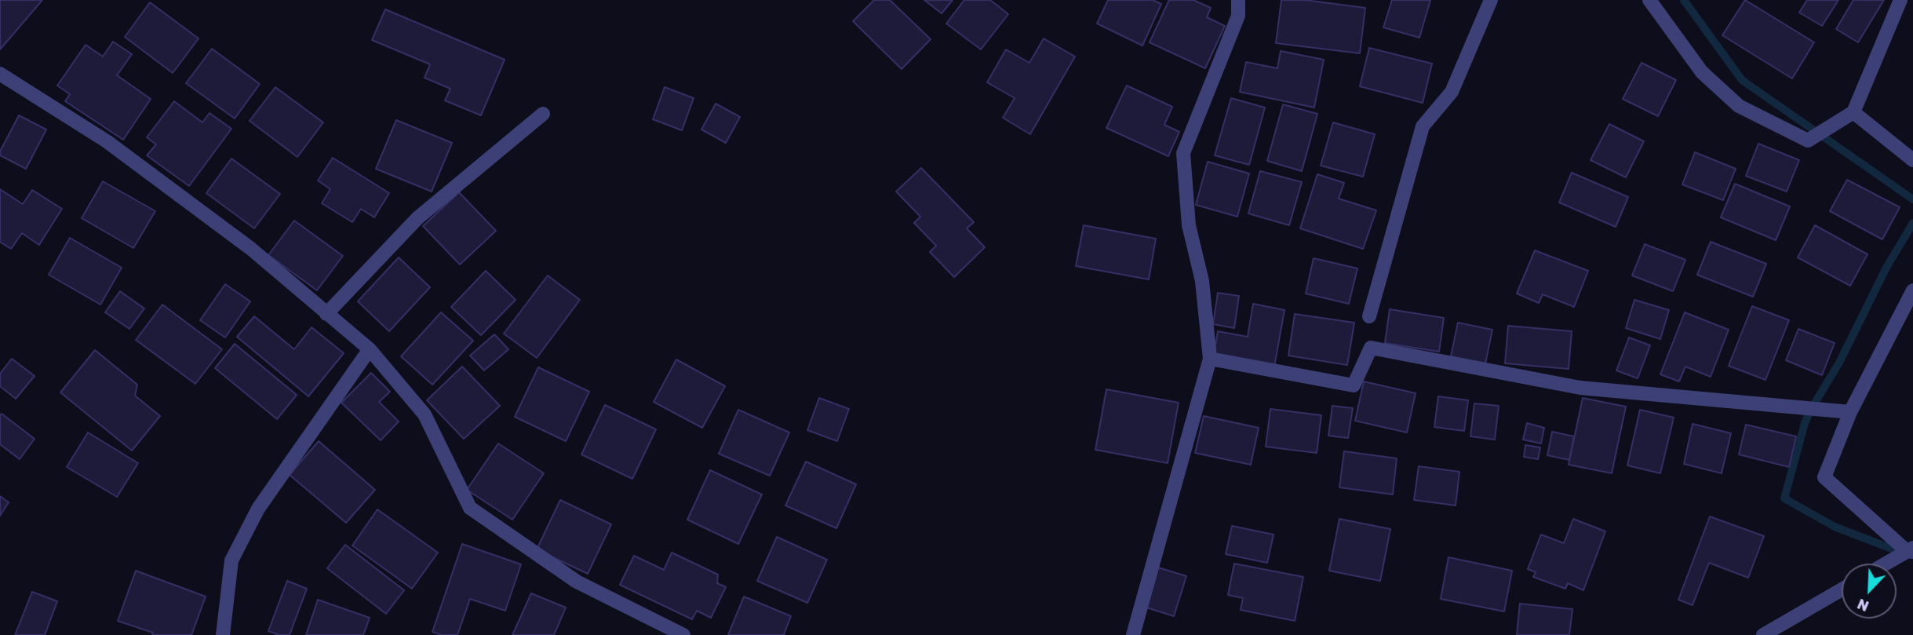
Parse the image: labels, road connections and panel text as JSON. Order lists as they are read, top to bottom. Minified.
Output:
{"north":"bottom left"}
